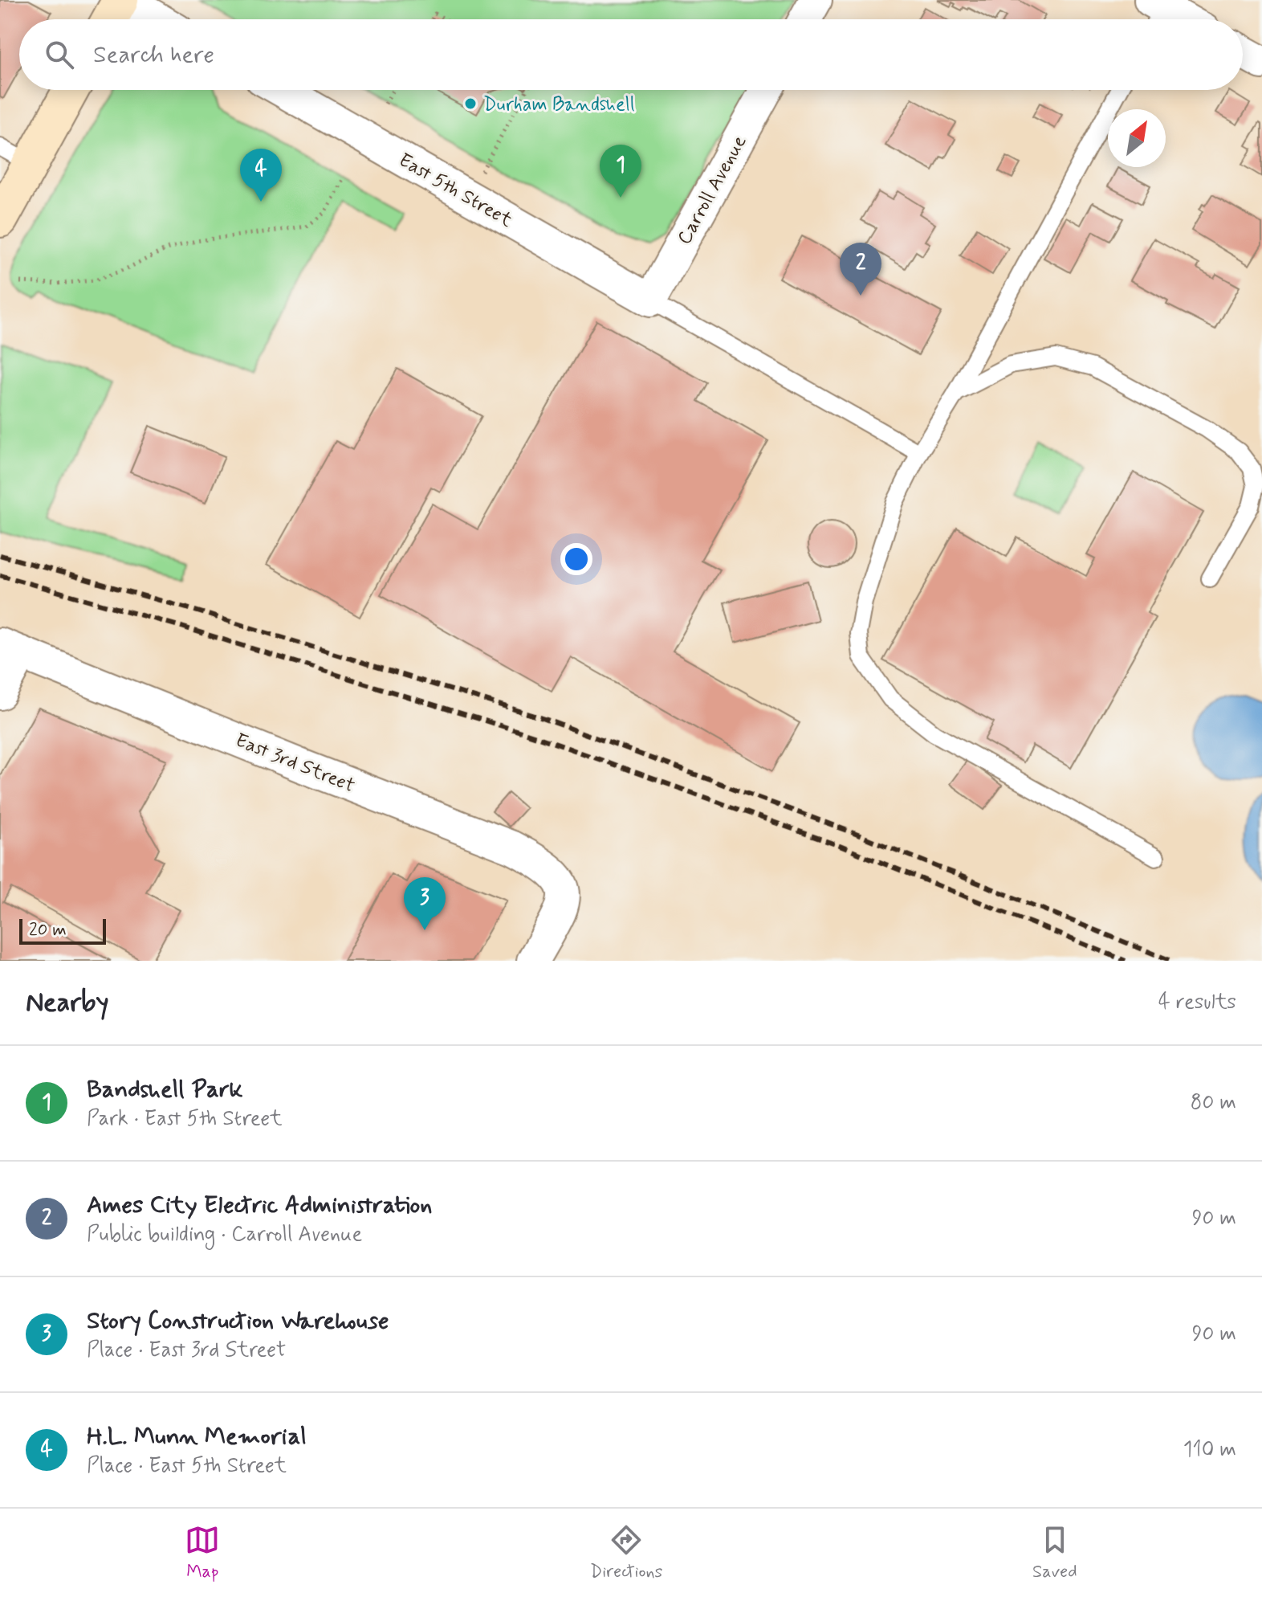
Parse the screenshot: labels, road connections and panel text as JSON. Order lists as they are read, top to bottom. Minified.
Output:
{"streets":{"street":["East 5th Street","Carroll Avenue","East 3rd Street"]},"crossings":[["East 5th Street","Carroll Avenue"]],"places":["Durham Bandshell"],"scale_bar":"20 m","north":"top right","page":{"search":"Search here","pins":["1","4","2","3"],"scale":"20 m","heading":["Nearby","4 results"],"list":[{"mark":"1","name":"Bandshell Park","note":"Park · East 5th Street","value":"80 m"},{"mark":"2","name":"Ames City Electric Administration","note":"Public building · Carroll Avenue","value":"90 m"},{"mark":"3","name":"Story Construction Warehouse","note":"Place · East 3rd Street","value":"90 m"},{"mark":"4","name":"H.L. Munn Memorial","note":"Place · East 5th Street","value":"110 m"}],"nav":["Map","Directions","Saved"]}}
